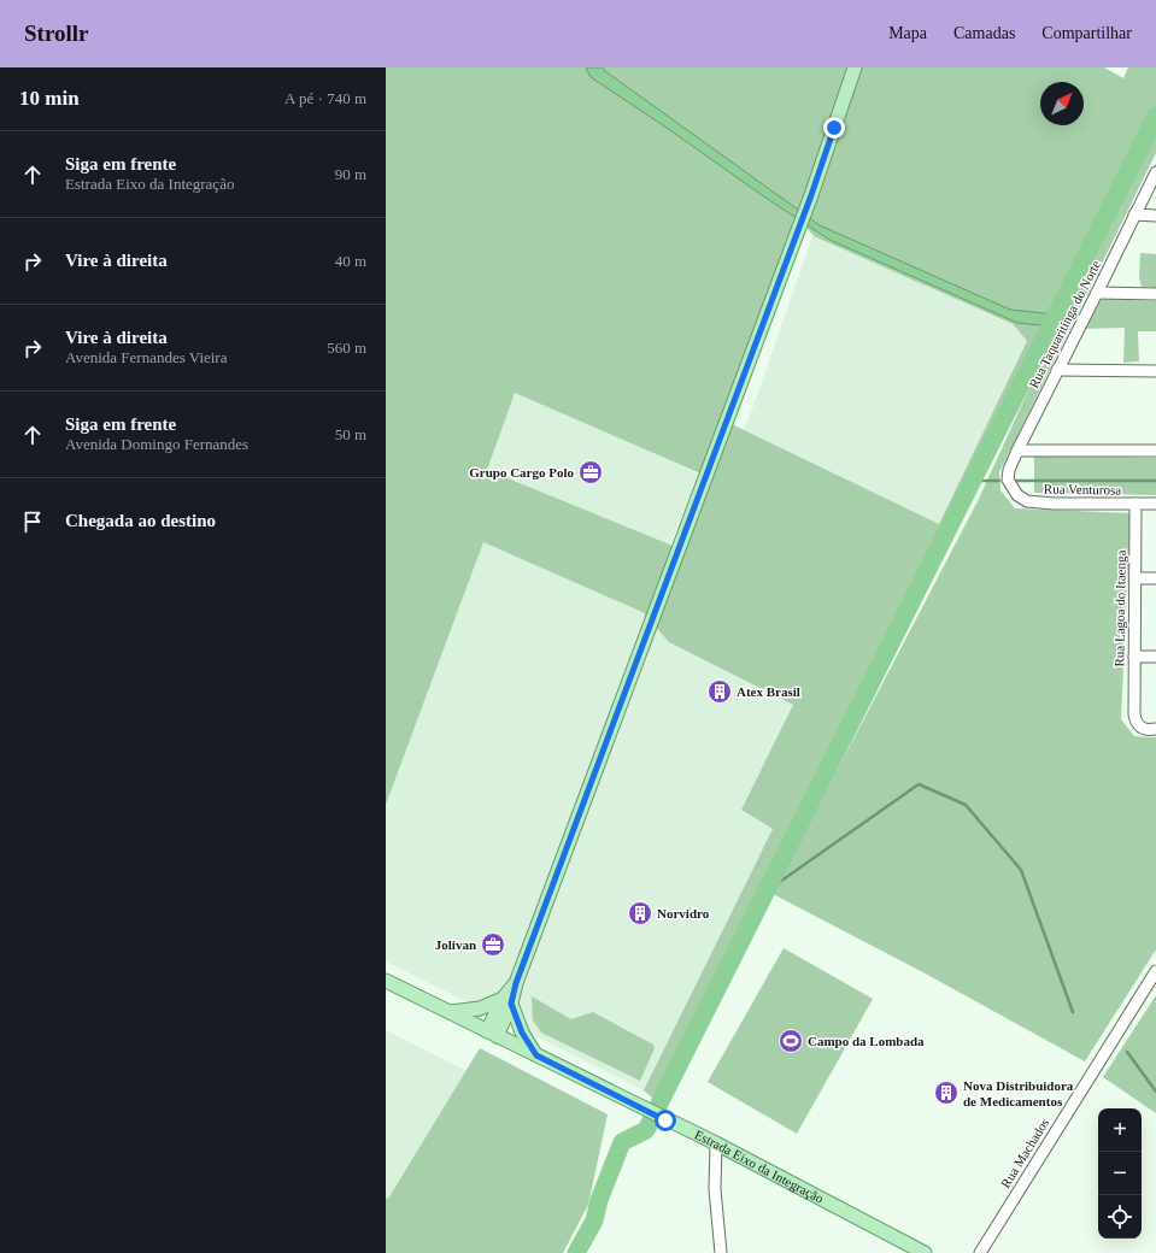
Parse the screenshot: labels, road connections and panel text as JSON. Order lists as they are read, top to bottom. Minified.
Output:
{"streets":{"main road":["Estrada Eixo da Integração"],"street":["Rua Taquaritinga do Norte","Rua Venturosa","Rua Lagoa do Itaenga","Rua Machados"]},"crossings":[["Rua Taquaritinga do Norte","Rua Venturosa"],["Rua Venturosa","Rua Lagoa do Itaenga"]],"places":{"office":["Grupo Cargo Polo","Jolivan"],"building":["Atex Brasil","Norvidro","Nova Distribuidora de Medicamentos"],"sports":["Campo da Lombada"]},"north":"top right","page":{"header":"Strollr","nav":["Mapa","Camadas","Compartilhar"],"heading":["10 min","A pé · 740 m"],"list":[["Siga em frente","Estrada Eixo da Integração","90 m"],["Vire à direita","40 m"],["Vire à direita","Avenida Fernandes Vieira","560 m"],["Siga em frente","Avenida Domingo Fernandes","50 m"],"Chegada ao destino"],"map_buttons":["+","−"]}}
